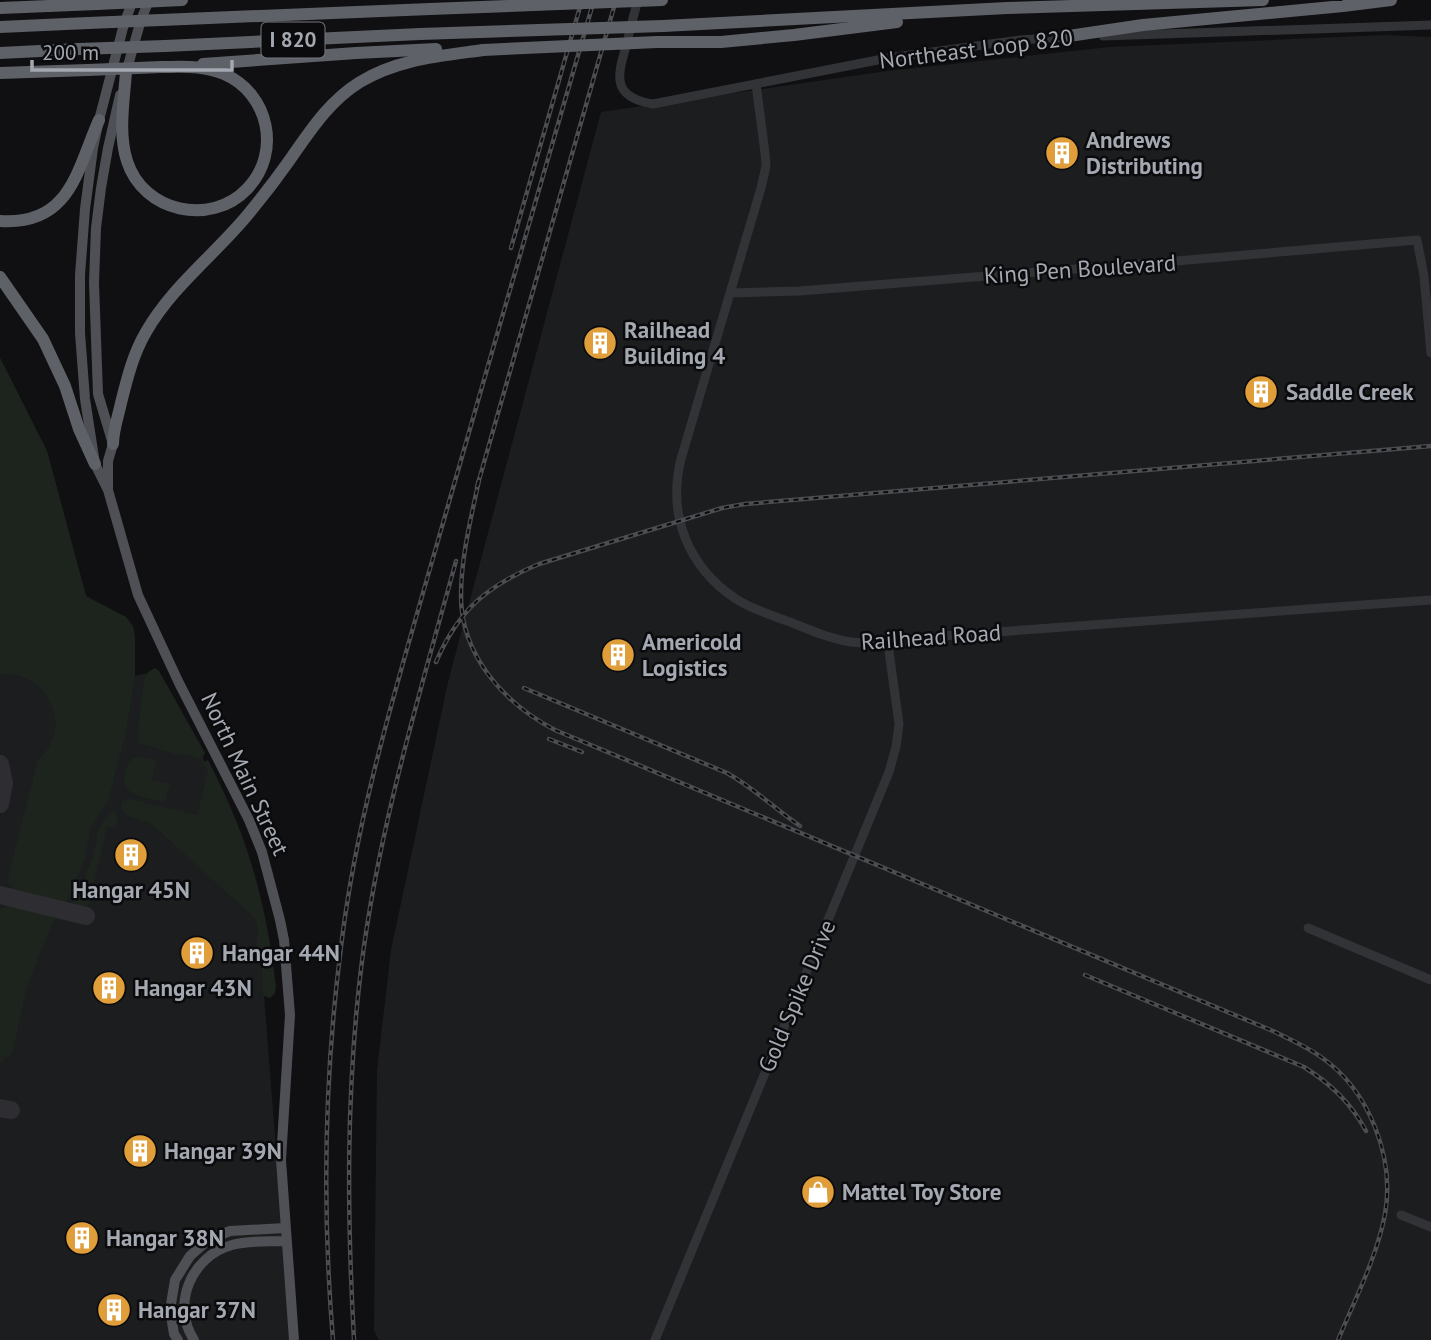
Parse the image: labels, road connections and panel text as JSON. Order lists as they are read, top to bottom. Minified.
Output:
{"streets":{"highway":["I 820"],"main road":["North Main Street"],"street":["Northeast Loop 820","King Pen Boulevard","Railhead Road","Gold Spike Drive"]},"crossings":[["Northeast Loop 820","Railhead Road"],["King Pen Boulevard","Railhead Road"],["Railhead Road","Gold Spike Drive"]],"places":{"building":["Andrews Distributing","Railhead Building 4","Saddle Creek","Americold Logistics","Hangar 45N","Hangar 44N","Hangar 43N","Hangar 39N","Hangar 38N","Hangar 37N"],"shop":["Mattel Toy Store"]},"scale_bar":"200 m"}
